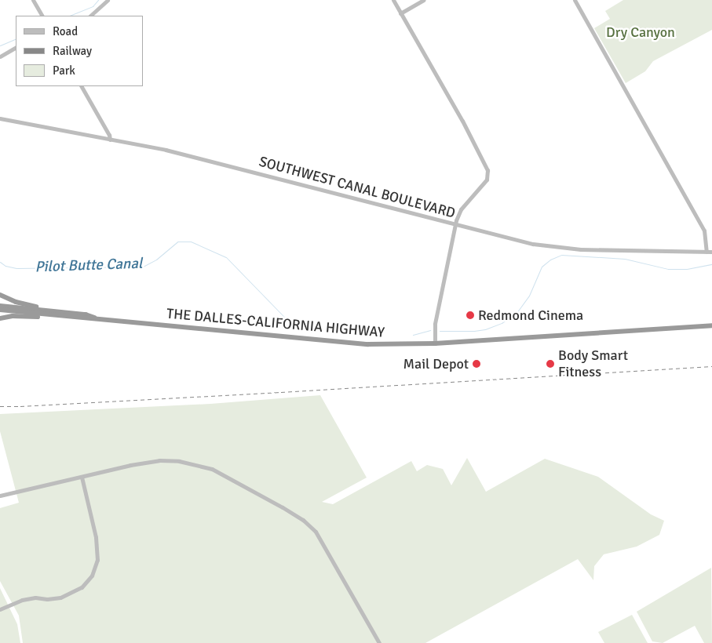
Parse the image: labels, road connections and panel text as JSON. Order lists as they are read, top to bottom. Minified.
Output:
{"streets":{"highway":["THE DALLES-CALIFORNIA HIGHWAY"],"main road":["SOUTHWEST CANAL BOULEVARD"]},"water":["Pilot Butte Canal"],"parks":["Dry Canyon"],"places":["Redmond Cinema","Mail Depot","Body Smart Fitness"],"legend":["Road","Railway","Park"]}
